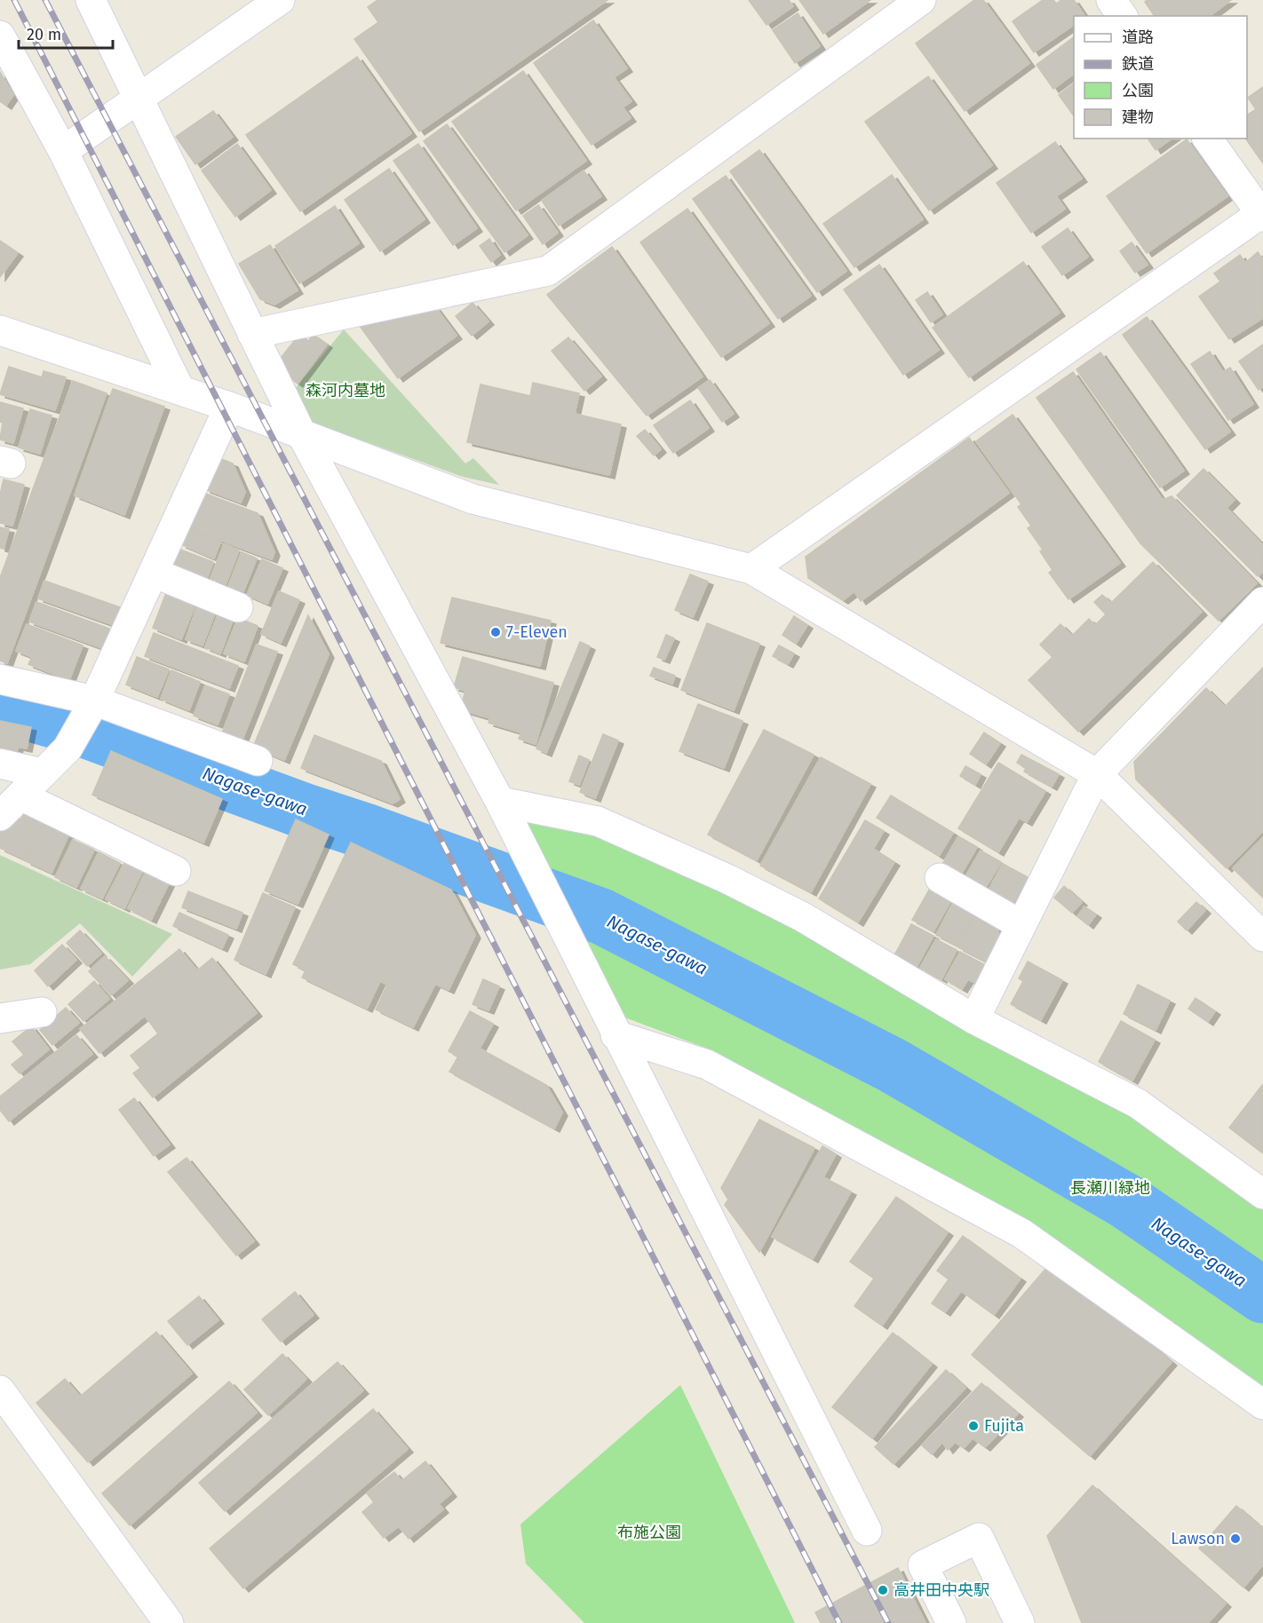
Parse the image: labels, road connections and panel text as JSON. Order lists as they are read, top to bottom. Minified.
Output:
{"water":["Nagase-gawa"],"parks":["森河内墓地","長瀬川緑地","布施公園"],"places":["7-Eleven","Fujita","Lawson","高井田中央駅"],"legend":["道路","鉄道","公園","建物"],"scale_bar":"20 m"}
